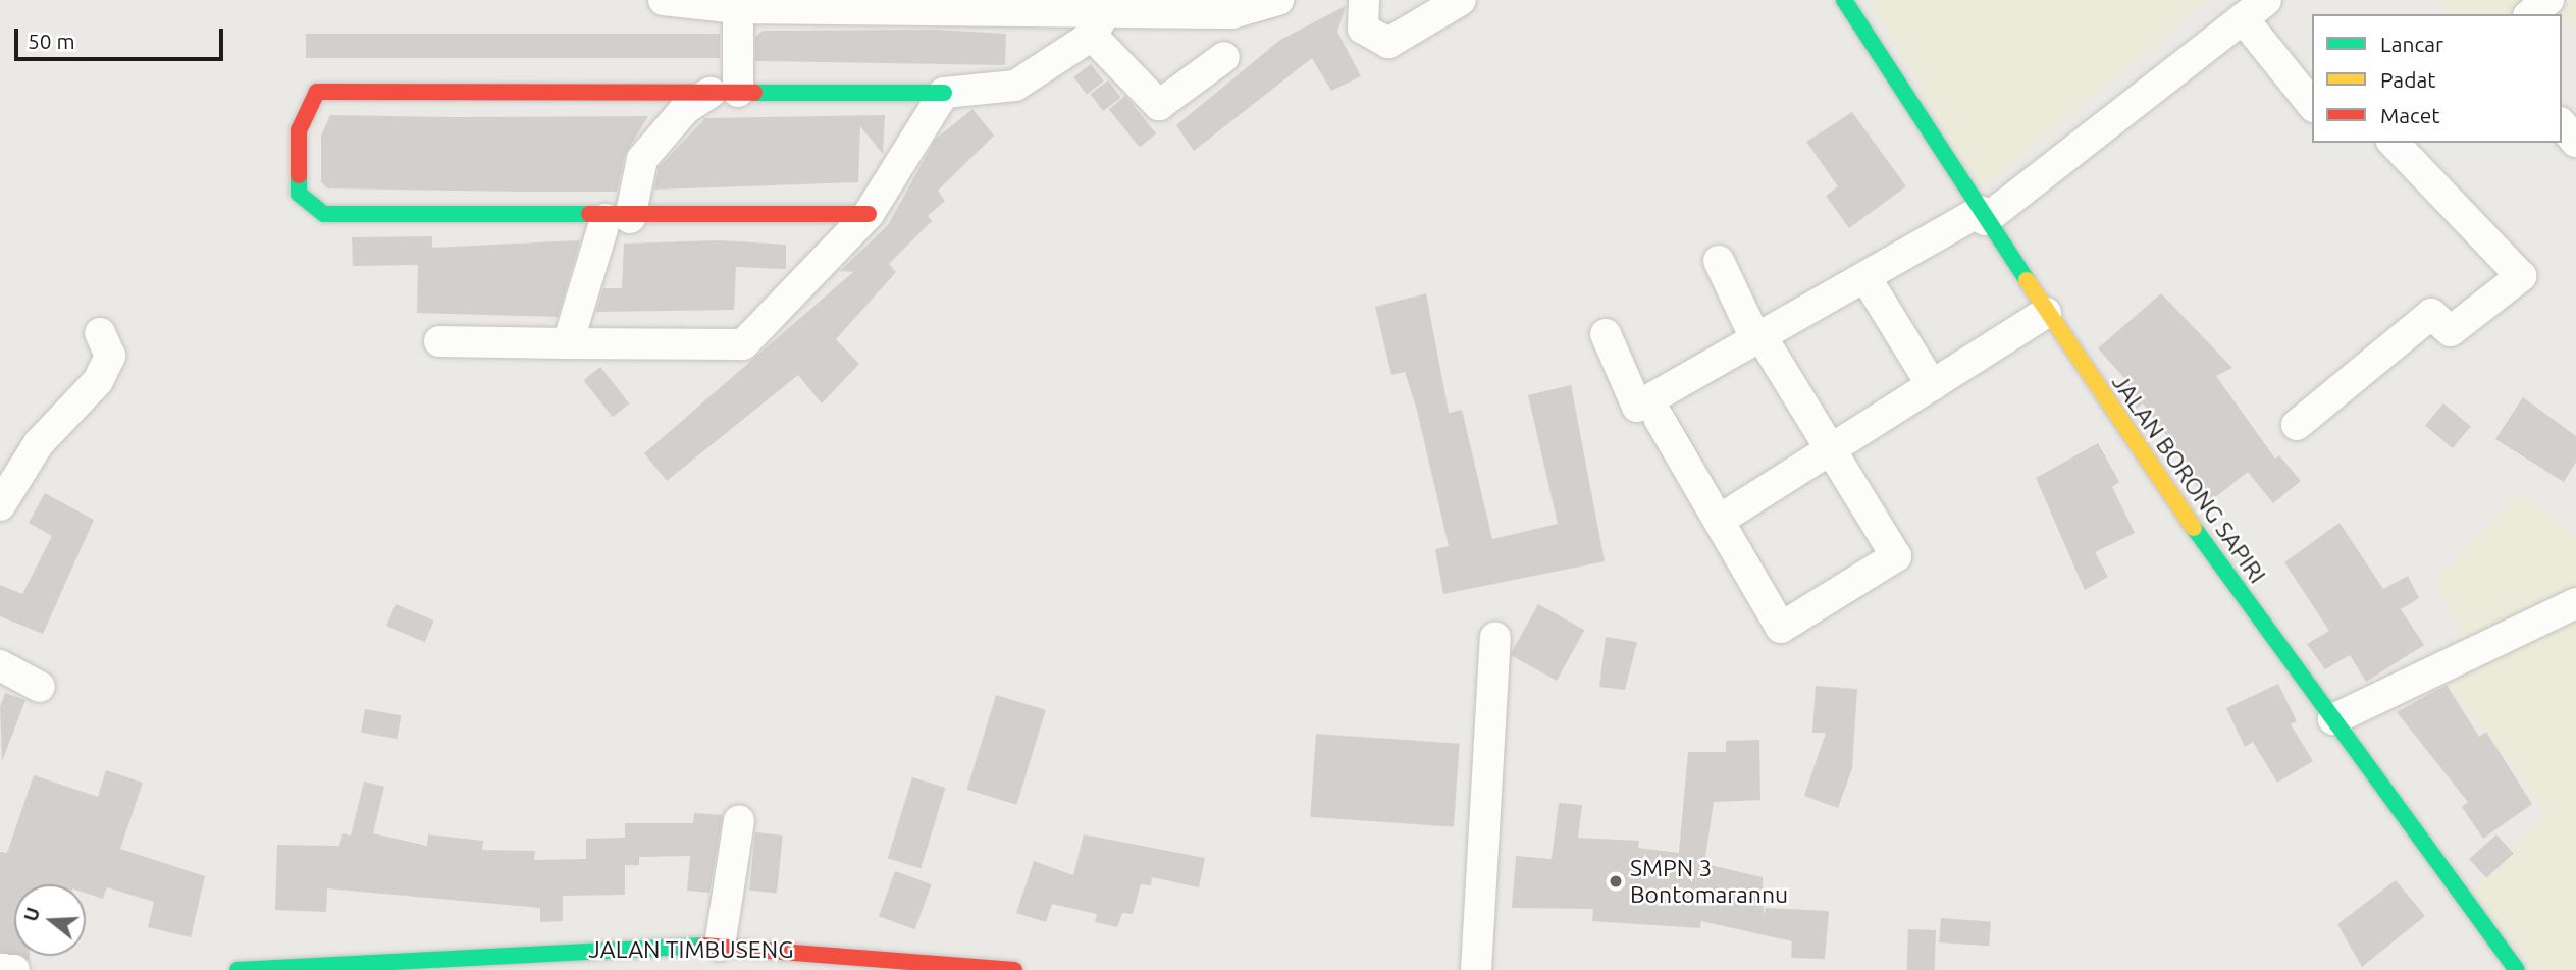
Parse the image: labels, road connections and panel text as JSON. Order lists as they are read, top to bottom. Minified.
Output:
{"streets":{"street":["JALAN BORONG SAPIRI","JALAN TIMBUSENG"]},"places":["SMPN 3 Bontomarannu"],"legend":["Lancar","Padat","Macet"],"scale_bar":"50 m","north":"left"}
